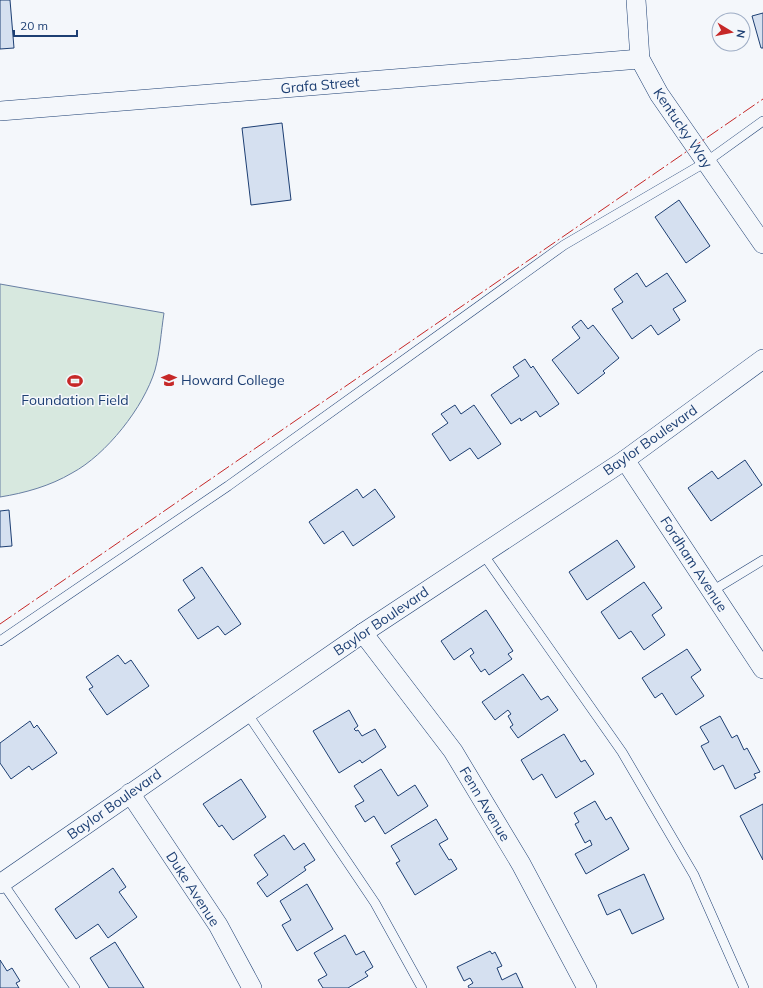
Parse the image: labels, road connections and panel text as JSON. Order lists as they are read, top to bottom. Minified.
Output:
{"streets":{"street":["Grafa Street","Kentucky Way","Baylor Boulevard","Fordham Avenue","Fenn Avenue","Duke Avenue"]},"crossings":[["Grafa Street","Kentucky Way"],["Baylor Boulevard","Fordham Avenue"],["Baylor Boulevard","Fenn Avenue"],["Baylor Boulevard","Duke Avenue"]],"places":{"school or university":["Howard College"],"sports":["Foundation Field"]},"scale_bar":"20 m","north":"right"}
